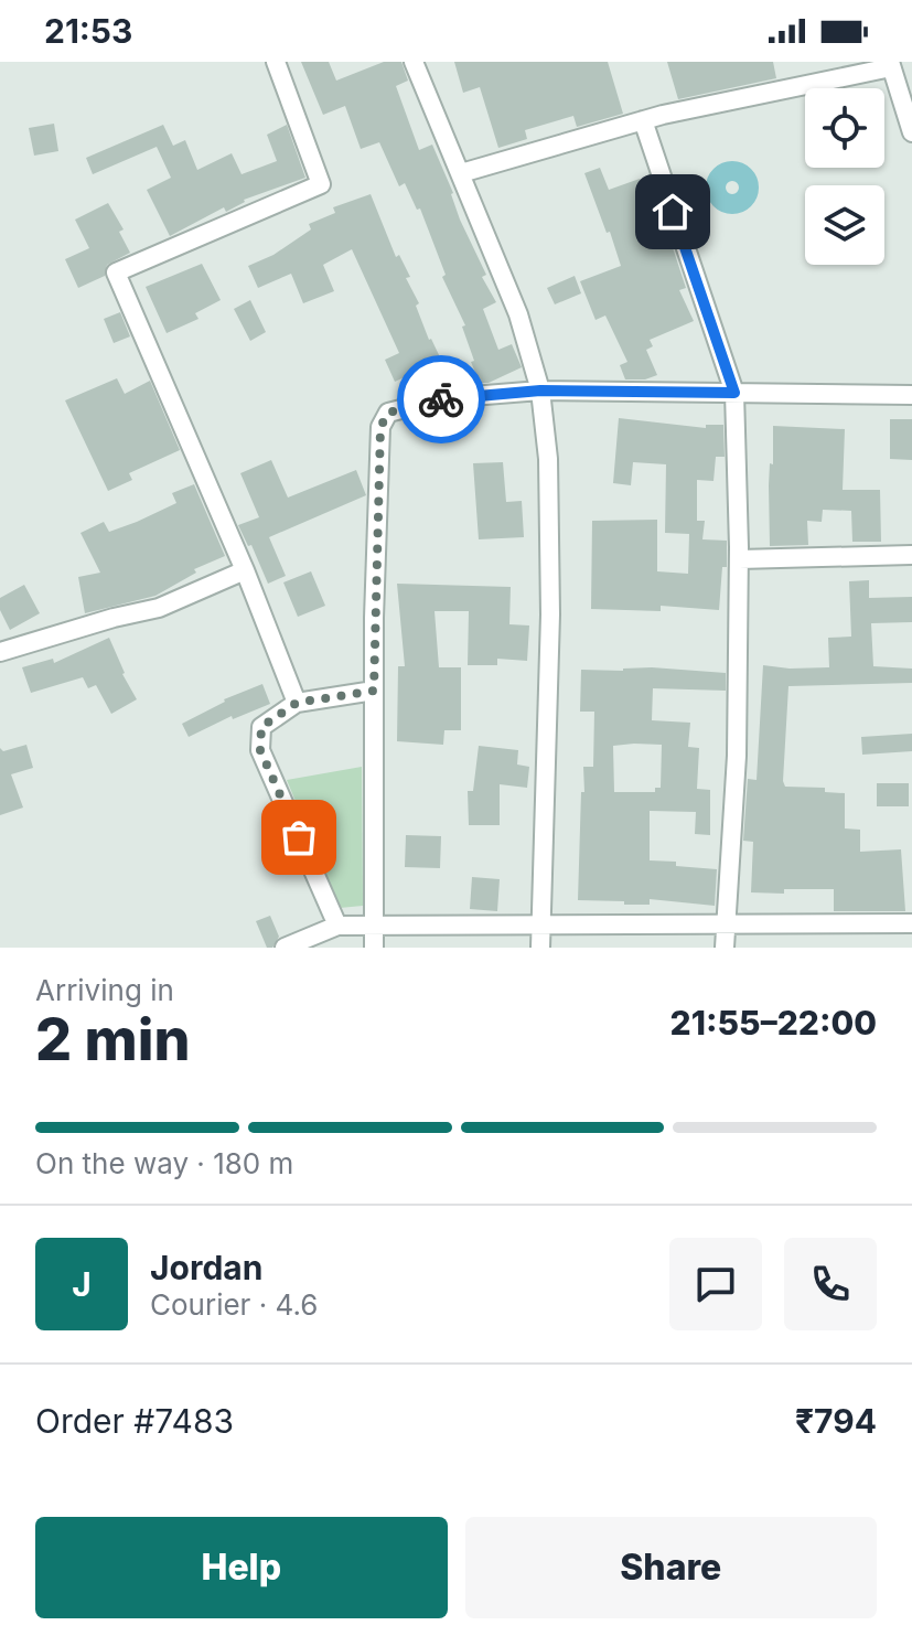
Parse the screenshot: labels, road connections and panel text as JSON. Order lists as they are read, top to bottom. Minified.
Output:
{"page":{"status":"21:53","heading":["2 min","Arriving in","21:55–22:00"],"panel":["Jordan","Courier · 4.6","Order #7483","₹794"],"bar":"On the way · 180 m","round":"J","buttons":["Help","Share"]}}
